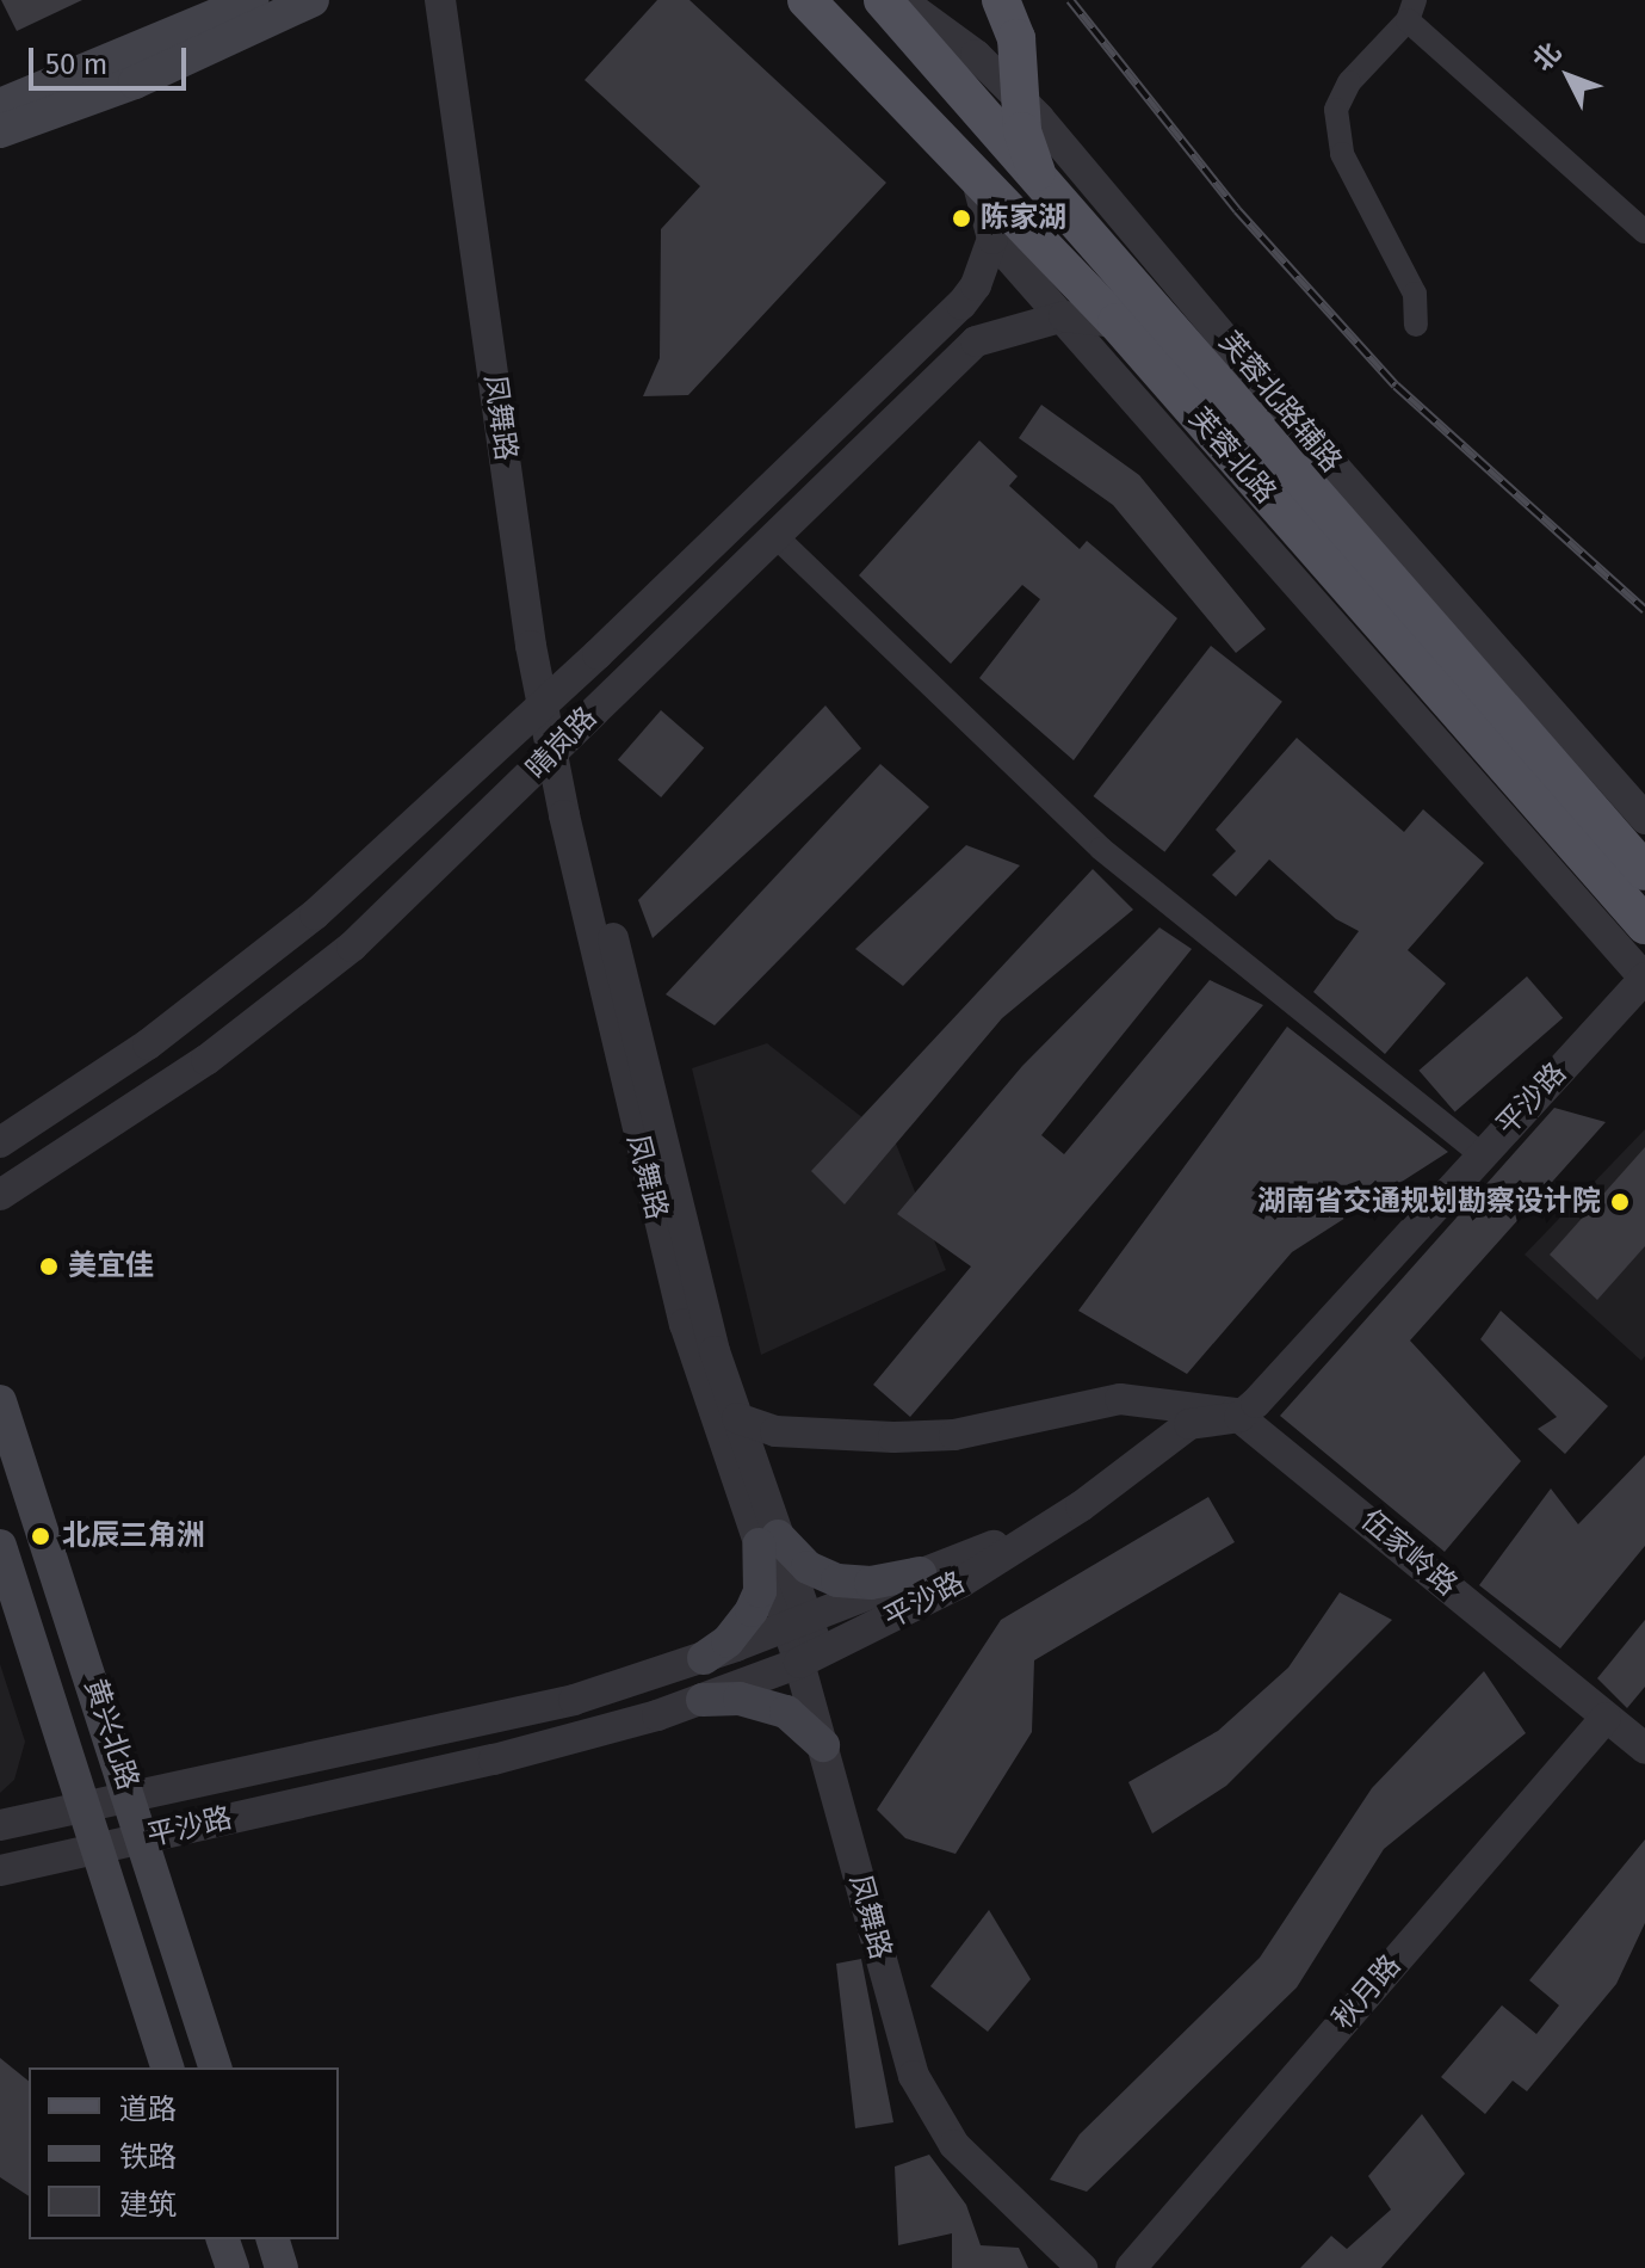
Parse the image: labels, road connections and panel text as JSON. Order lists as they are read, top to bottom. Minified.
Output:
{"streets":{"main road":["芙蓉北路","黄兴北路"],"street":["芙蓉北路辅路","凤舞路","晴岚路","平沙路","伍家岭路","秋月路"]},"crossings":[["凤舞路","晴岚路"],["凤舞路","平沙路"],["芙蓉北路","晴岚路"],["平沙路","伍家岭路"],["平沙路","黄兴北路"],["伍家岭路","秋月路"]],"places":["陈家湖","湖南省交通规划勘察设计院","美宜佳","北辰三角洲"],"legend":["道路","铁路","建筑"],"scale_bar":"50 m","north":"top left"}
